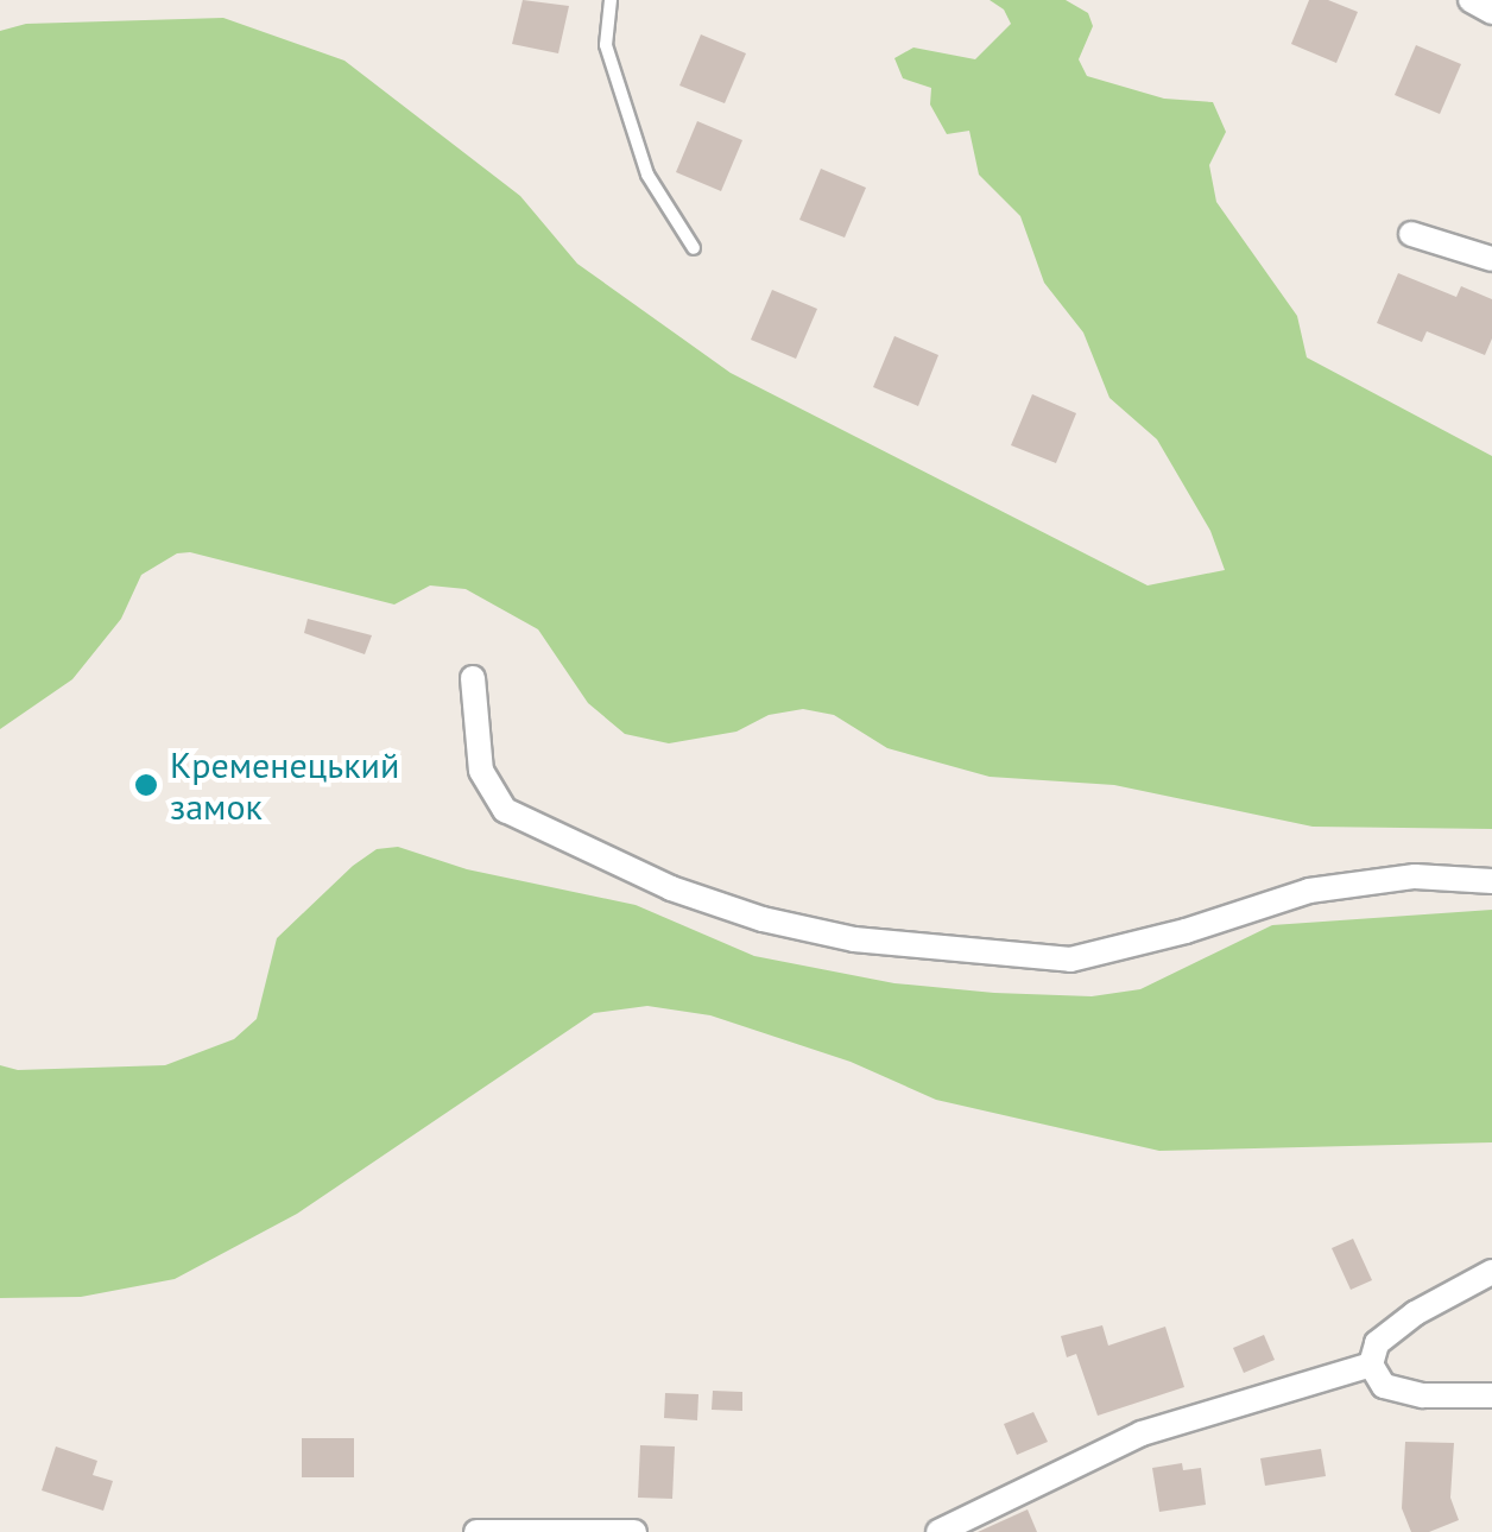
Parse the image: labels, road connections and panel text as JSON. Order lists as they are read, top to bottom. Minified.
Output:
{"places":["Кременецький замок"]}
